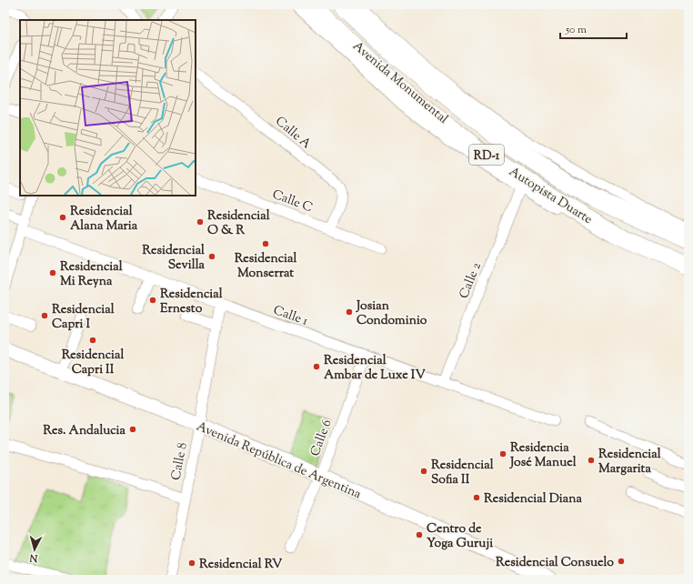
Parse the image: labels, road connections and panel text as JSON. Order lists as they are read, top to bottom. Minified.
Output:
{"streets":{"highway":["RD-1","Autopista Duarte"],"main road":["Avenida República de Argentina"],"street":["Avenida Monumental","Calle A","Calle C","Calle 2","Calle 1","Calle 6","Calle 8"]},"crossings":[["Avenida Monumental","Calle 2"],["Calle A","Calle C"],["Calle 2","Calle 1"],["Calle 1","Calle 6"],["Calle 1","Calle 8"],["Calle 6","Avenida República de Argentina"],["Avenida República de Argentina","Calle 8"]],"places":["Residencial Alana Maria","Residencial O & R","Residencial Monserrat","Residencial Sevilla","Residencial Mi Reyna","Residencial Ernesto","Josian Condominio","Residencial Capri I","Residencial Capri II","Residencial Ambar de Luxe IV","Res. Andalucia","Residencia José Manuel","Residencial Margarita","Residencial Sofia II","Residencial Diana","Centro de Yoga Guruji","Residencial Consuelo","Residencial RV"],"scale_bar":"50 m","north":"bottom"}
